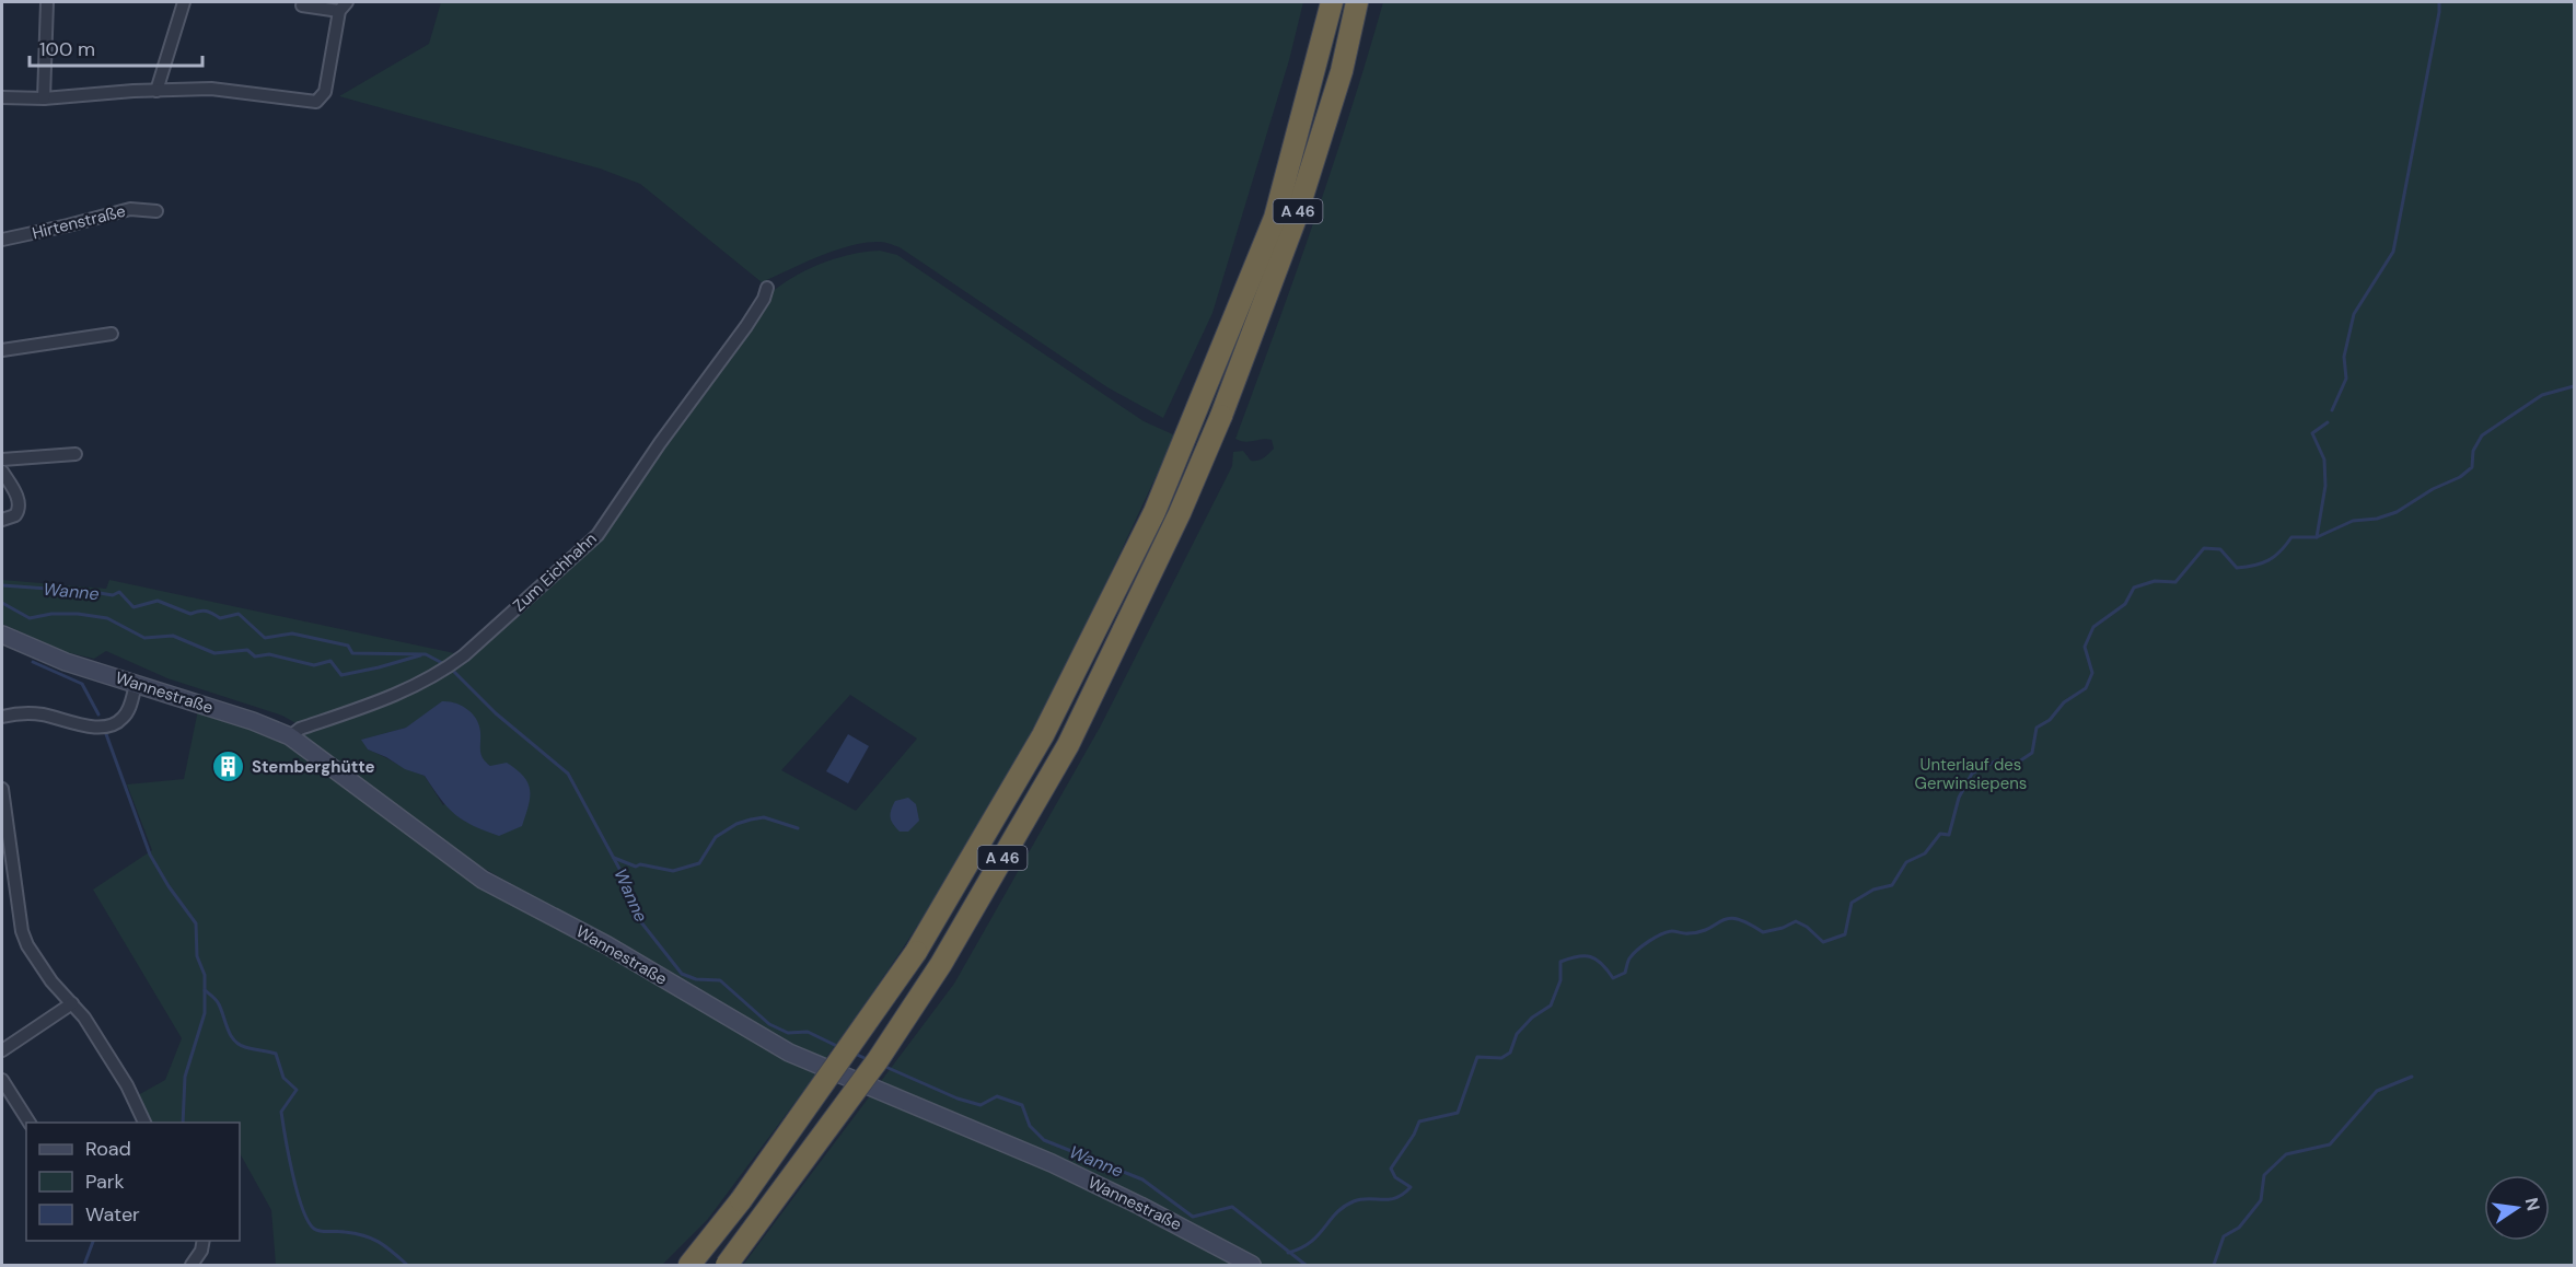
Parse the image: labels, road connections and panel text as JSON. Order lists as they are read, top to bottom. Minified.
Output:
{"streets":{"highway":["A 46"],"street":["Hirtenstraße","Zum Eichhahn","Wannestraße"]},"crossings":[["Zum Eichhahn","Wannestraße"]],"water":["Wanne"],"parks":["Unterlauf des Gerwinsiepens"],"places":{"building":["Stemberghütte"]},"legend":["Road","Park","Water"],"scale_bar":"100 m","north":"right"}
